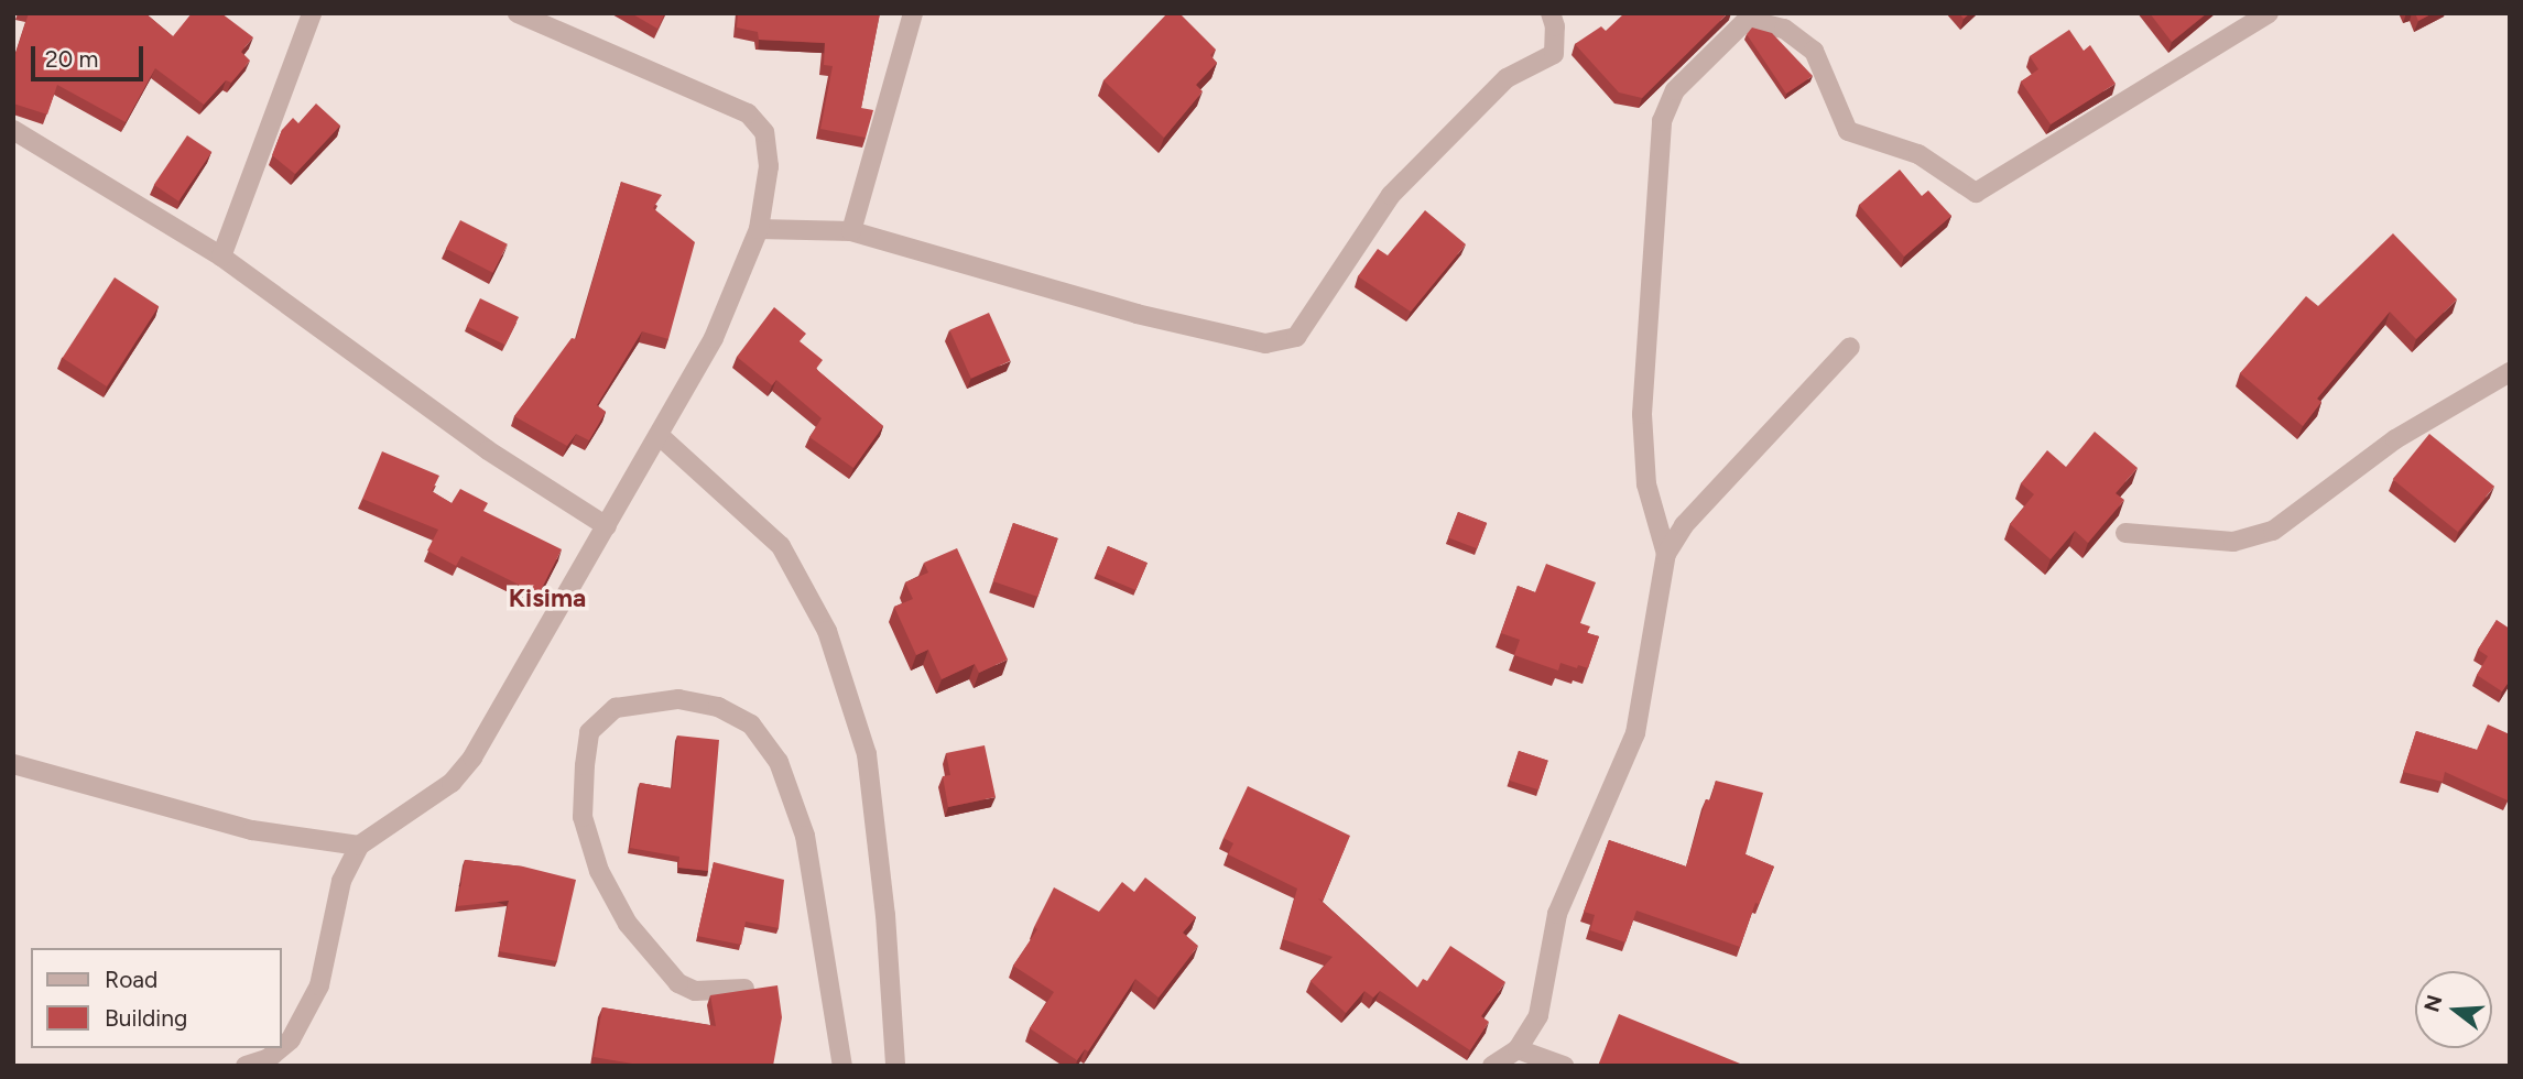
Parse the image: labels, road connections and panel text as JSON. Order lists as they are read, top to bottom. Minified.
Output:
{"districts":["Kisima"],"legend":["Road","Building"],"scale_bar":"20 m","north":"left"}
